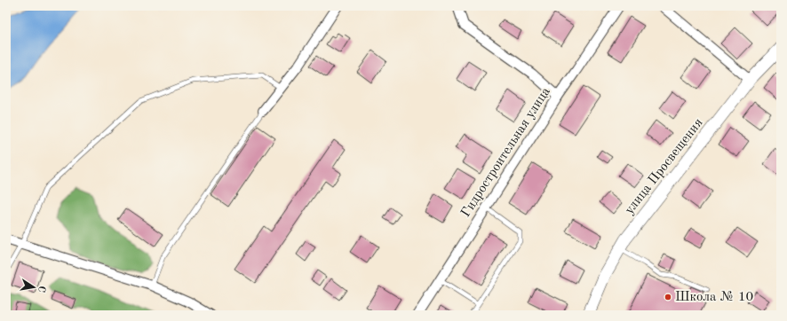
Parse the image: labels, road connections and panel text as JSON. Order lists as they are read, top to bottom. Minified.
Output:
{"streets":{"street":["Гидростроительная улица","улица Просвещения"]},"places":["Школа № 10"],"north":"right"}
